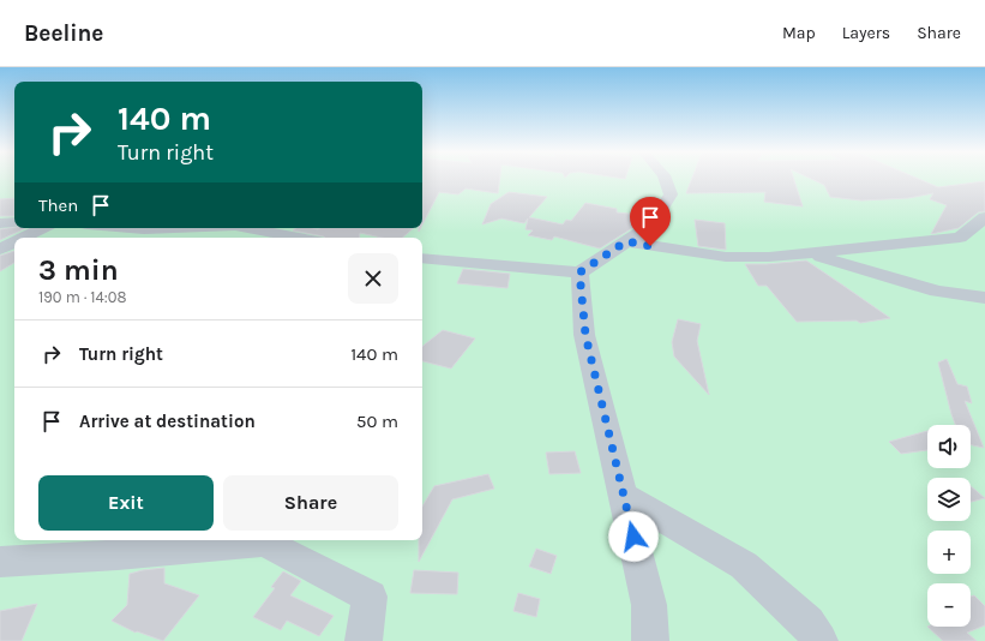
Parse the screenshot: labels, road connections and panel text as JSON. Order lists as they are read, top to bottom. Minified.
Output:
{"page":{"header":"Beeline","nav":["Map","Layers","Share"],"turn":["140 m","Turn right"],"then":"Then","heading":["3 min","190 m · 14:08"],"list":[{"name":"Turn right","value":"140 m"},{"name":"Arrive at destination","value":"50 m"}],"map_buttons":["+","−"],"buttons":["Exit","Share"]}}
